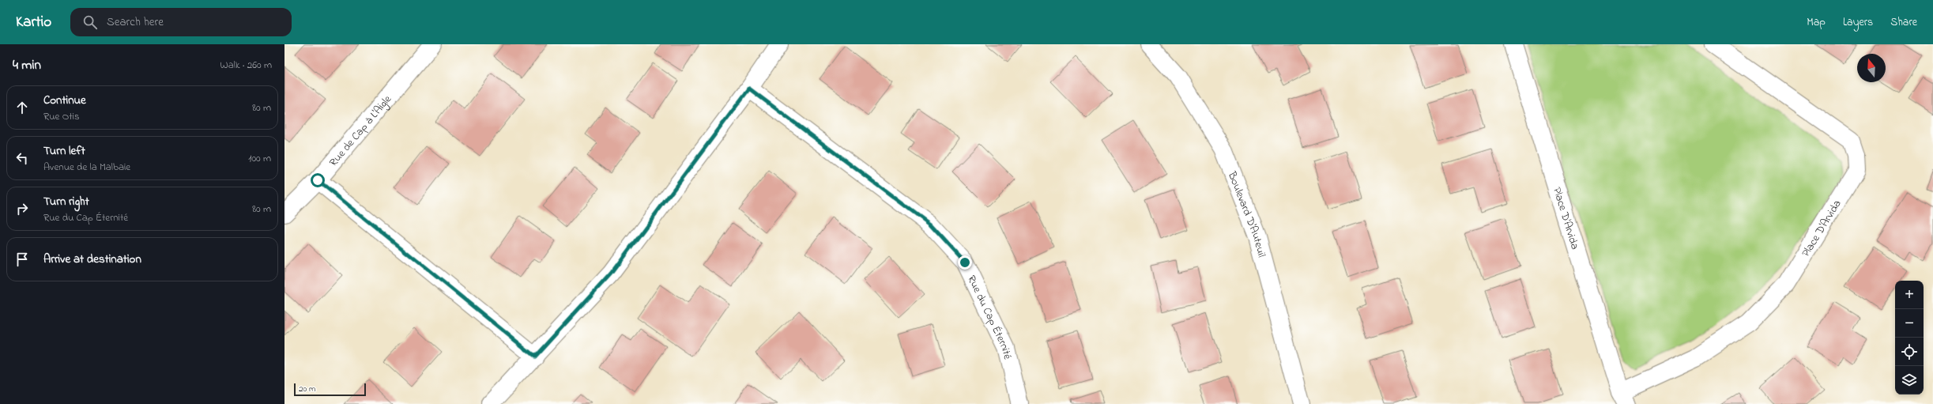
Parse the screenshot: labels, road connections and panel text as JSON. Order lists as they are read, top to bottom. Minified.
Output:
{"streets":{"street":["Rue de Cap à L'Aigle","Boulevard D'Auteuil","Place D'Arvida","Rue du Cap Éternité"]},"scale_bar":"20 m","north":"top","page":{"header":"Kartio","search":"Search here","nav":["Map","Layers","Share"],"heading":["4 min","Walk · 260 m"],"list":[["Continue","Rue Otis","80 m"],["Turn left","Avenue de la Malbaie","100 m"],["Turn right","Rue du Cap Éternité","80 m"],"Arrive at destination"],"map_buttons":["+","−"],"scale":"20 m"}}
